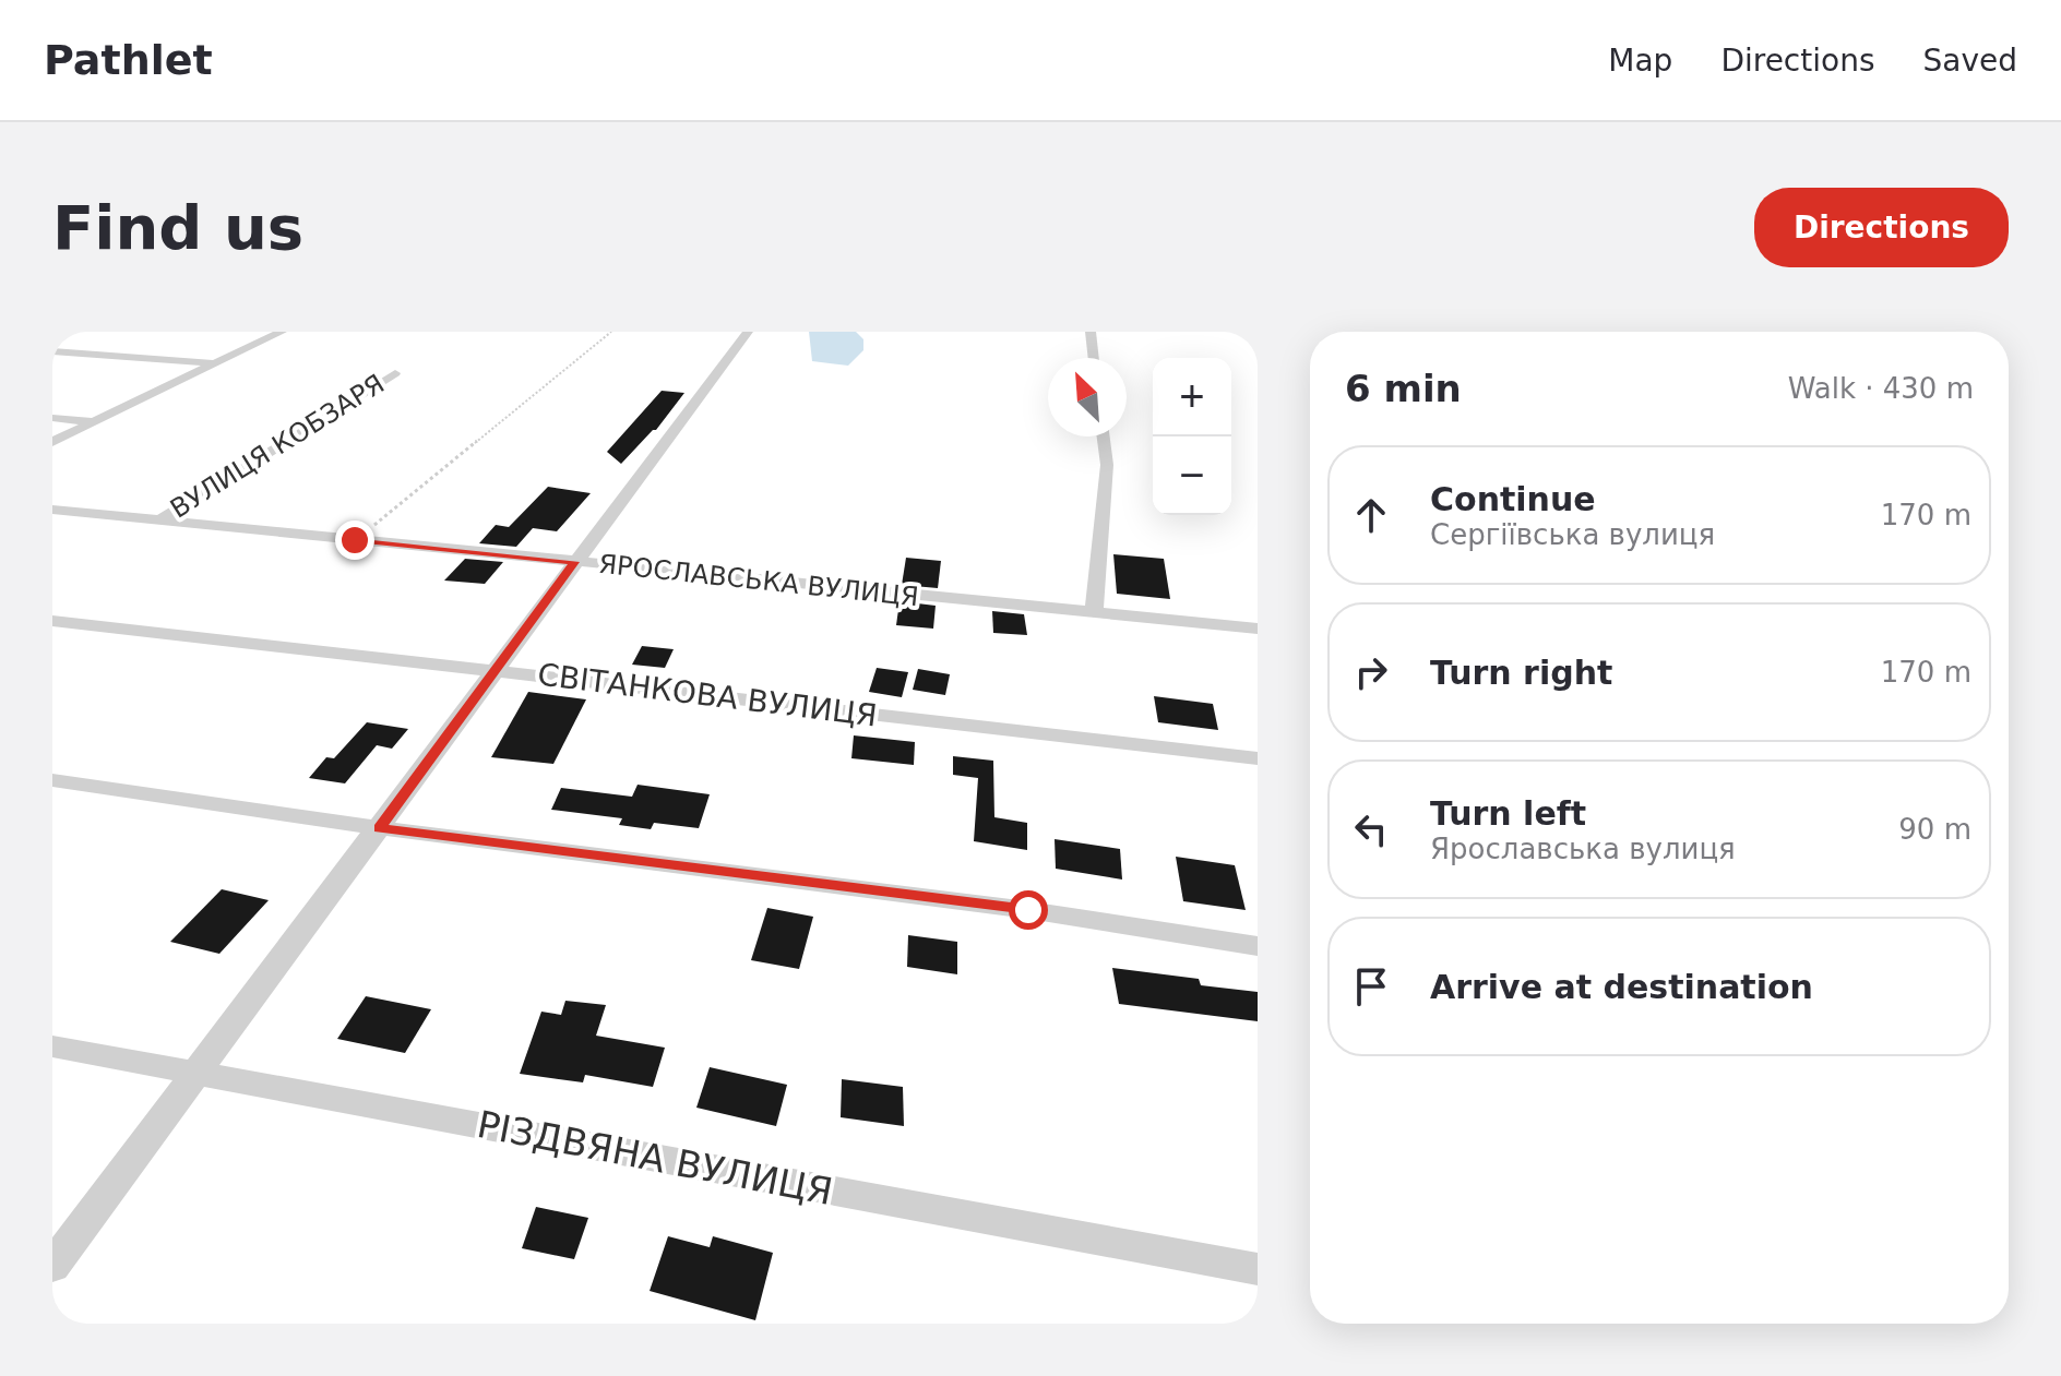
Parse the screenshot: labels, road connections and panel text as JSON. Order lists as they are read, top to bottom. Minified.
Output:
{"streets":{"street":["ВУЛИЦЯ КОБЗАРЯ","ЯРОСЛАВСЬКА ВУЛИЦЯ","СВІТАНКОВА ВУЛИЦЯ","РІЗДВЯНА ВУЛИЦЯ"]},"crossings":[["ВУЛИЦЯ КОБЗАРЯ","ЯРОСЛАВСЬКА ВУЛИЦЯ"]],"north":"top left","page":{"header":"Pathlet","nav":["Map","Directions","Saved"],"buttons":"Directions","title":"Find us","heading":["6 min","Walk · 430 m"],"map_buttons":["+","−"],"list":[["Continue","Сергіївська вулиця","170 m"],["Turn right","170 m"],["Turn left","Ярославська вулиця","90 m"],"Arrive at destination"]}}
